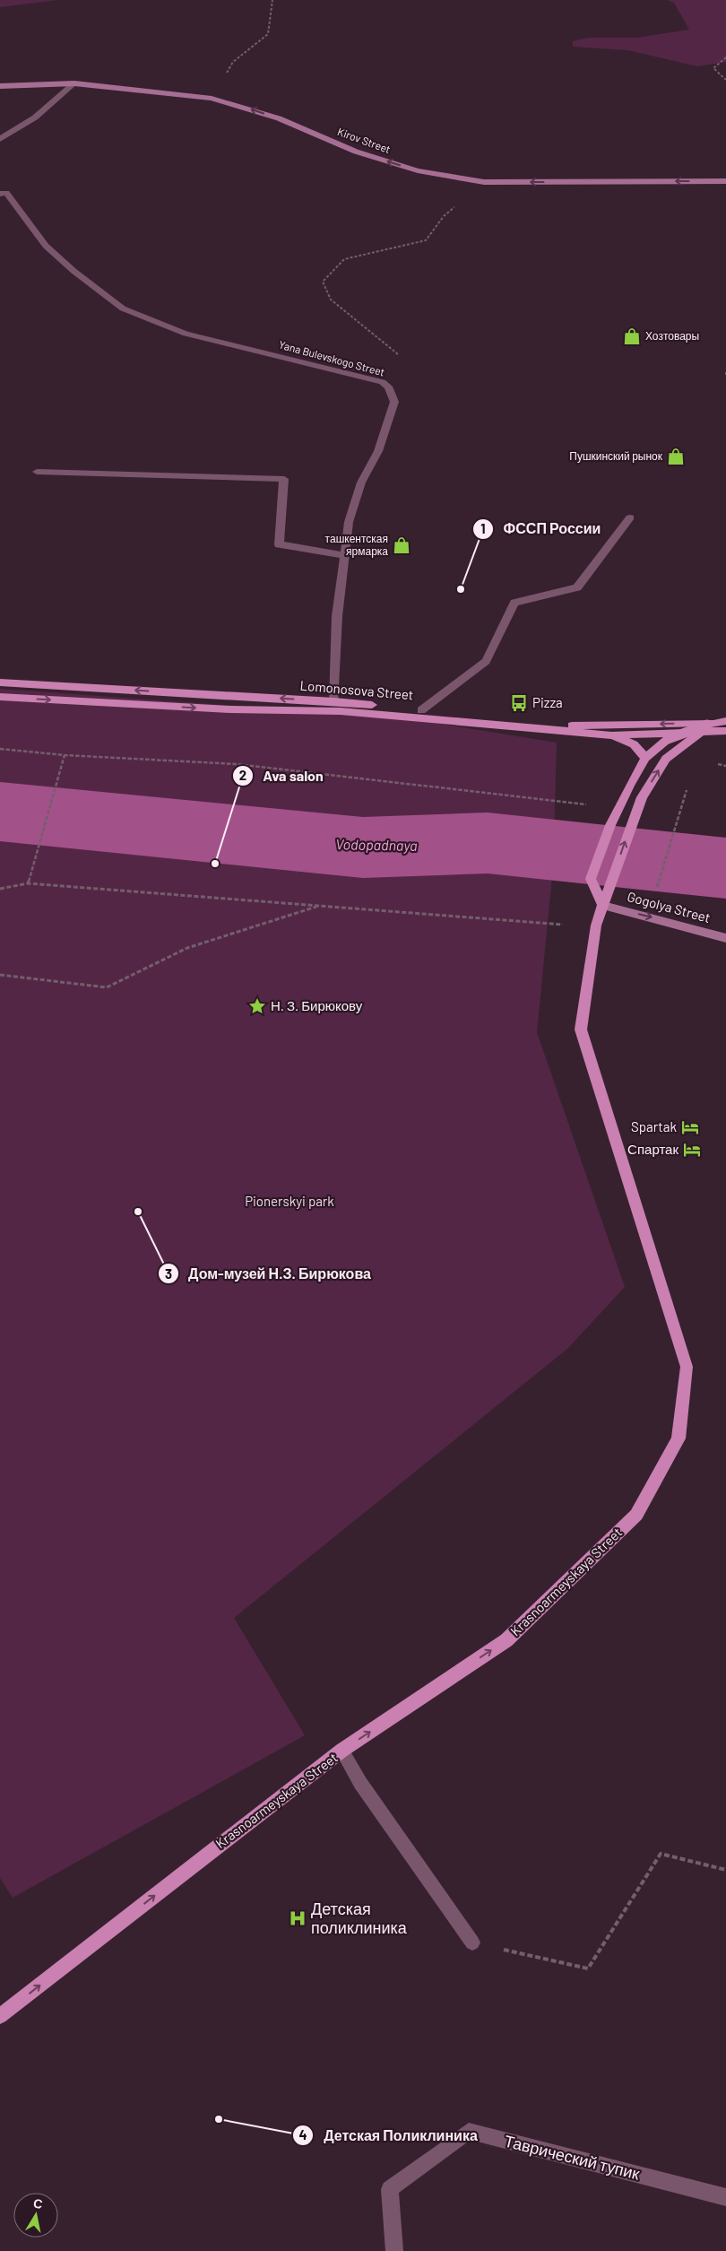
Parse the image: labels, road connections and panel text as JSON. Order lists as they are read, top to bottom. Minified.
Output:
{"streets":{"main road":["Kirov Street","Lomonosova Street","Gogolya Street","Krasnoarmeyskaya Street"],"street":["Yana Bulevskogo Street","Таврический тупик"]},"crossings":[["Yana Bulevskogo Street","Lomonosova Street"],["Lomonosova Street","Krasnoarmeyskaya Street"],["Gogolya Street","Krasnoarmeyskaya Street"]],"one_way":["Kirov Street","Gogolya Street","Krasnoarmeyskaya Street"],"water":["Vodopadnaya"],"parks":["Pionerskyi park"],"places":{"shop":["Хозтовары","Пушкинский рынок","ташкентская ярмарка"],"other":["ФССП России","Ava salon","Дом-музей Н.З. Бирюкова","Детская Поликлиника"],"bus stop":["Pizza"],"place":["Н. З. Бирюкову"],"hotel":["Spartak","Спартак"],"hospital":["Детская поликлиника"]},"north":"top"}
